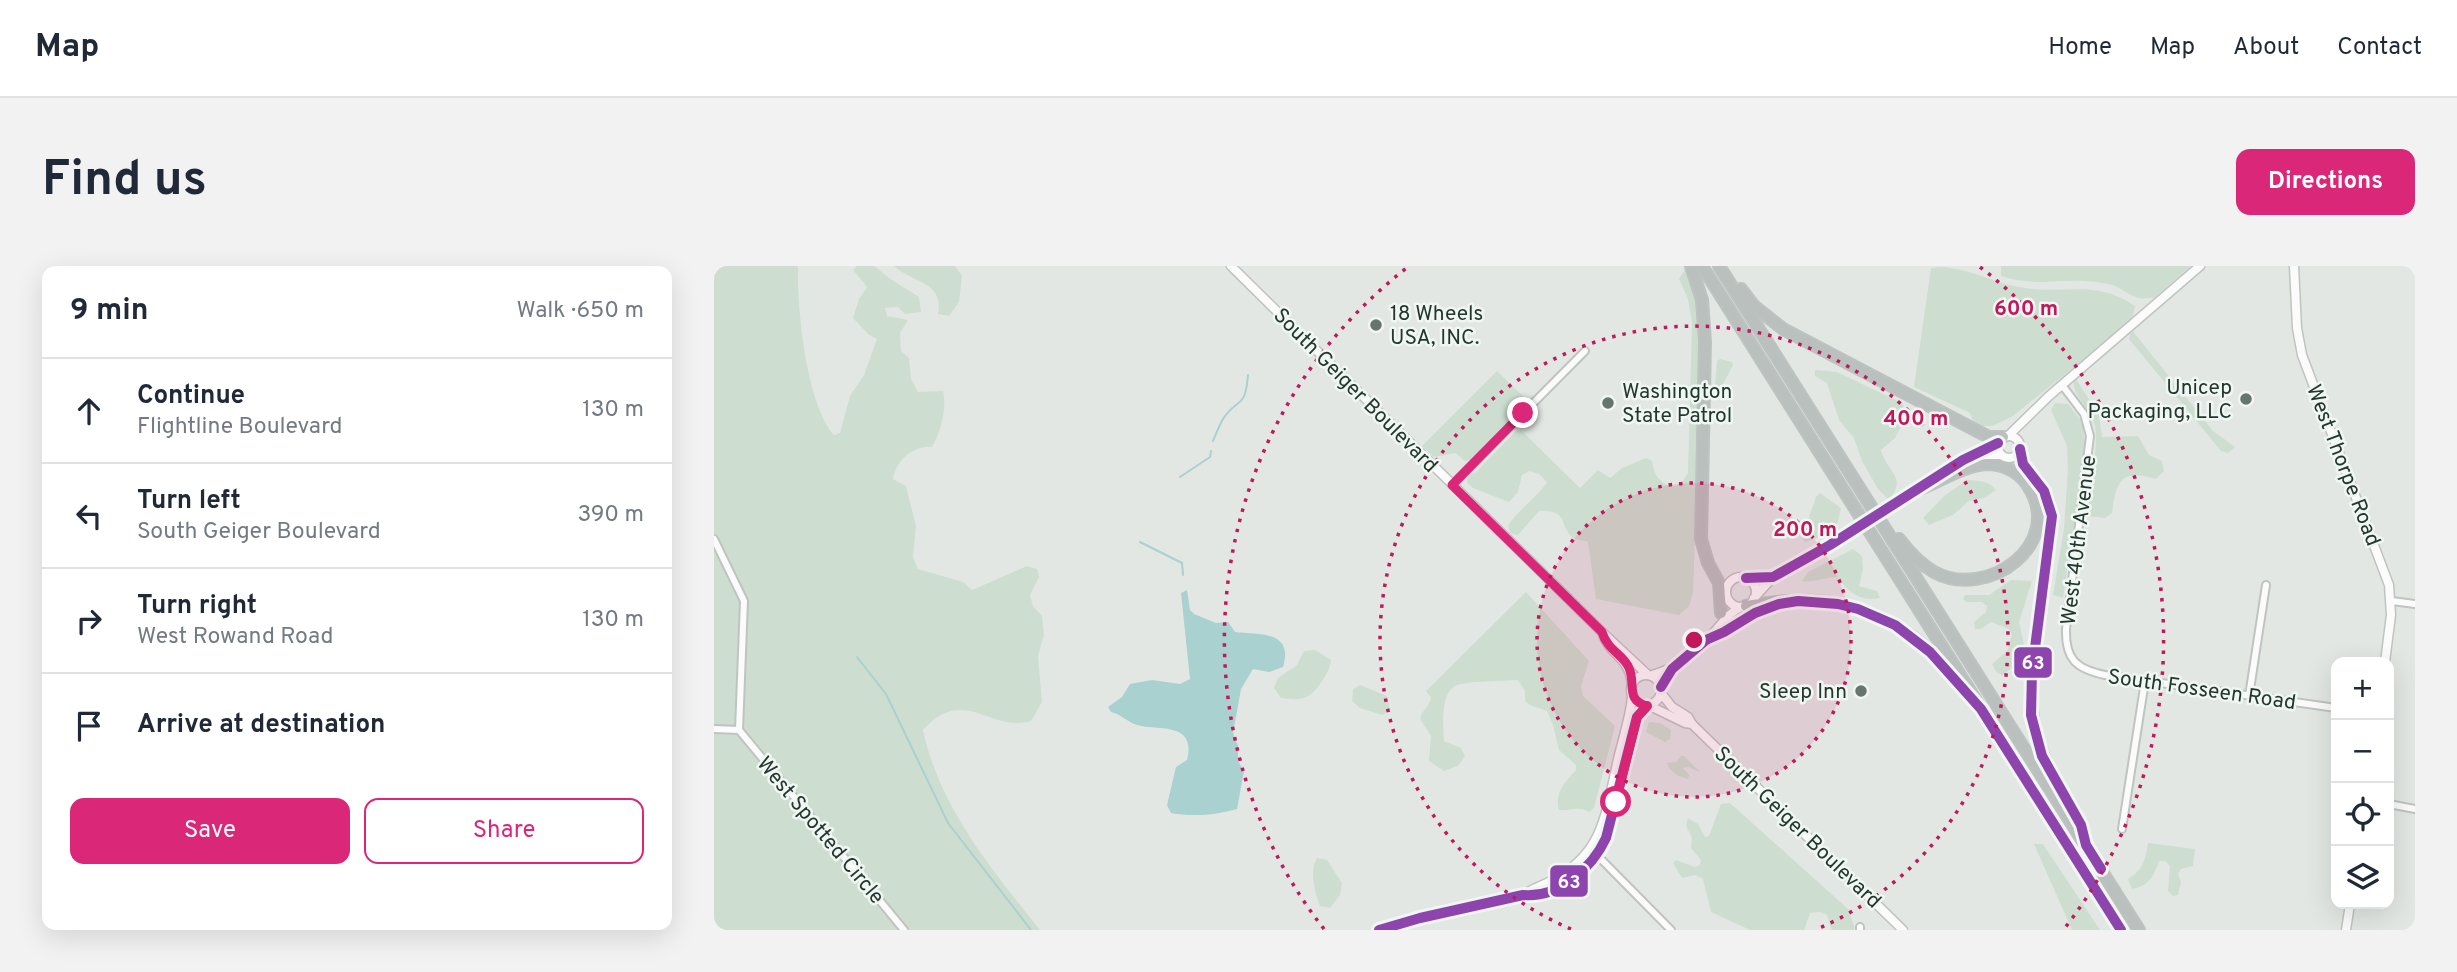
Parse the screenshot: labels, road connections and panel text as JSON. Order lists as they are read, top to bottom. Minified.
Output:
{"streets":{"main road":["South Geiger Boulevard","West Thorpe Road"],"street":["West 40th Avenue","South Fosseen Road","West Spotted Circle"]},"crossings":[["West 40th Avenue","South Fosseen Road"]],"places":["18 Wheels USA, INC.","Unicep Packaging, LLC","Washington State Patrol","Sleep Inn"],"lines":["transit line 63"],"page":{"header":"Map","nav":["Home","Map","About","Contact"],"buttons":["Directions",["Save","Share"]],"title":"Find us","heading":["9 min","Walk · 650 m"],"list":[["Continue","Flightline Boulevard","130 m"],["Turn left","South Geiger Boulevard","390 m"],["Turn right","West Rowand Road","130 m"],"Arrive at destination"],"map_buttons":["+","−"]},"rings":["600 m","400 m","200 m"]}
